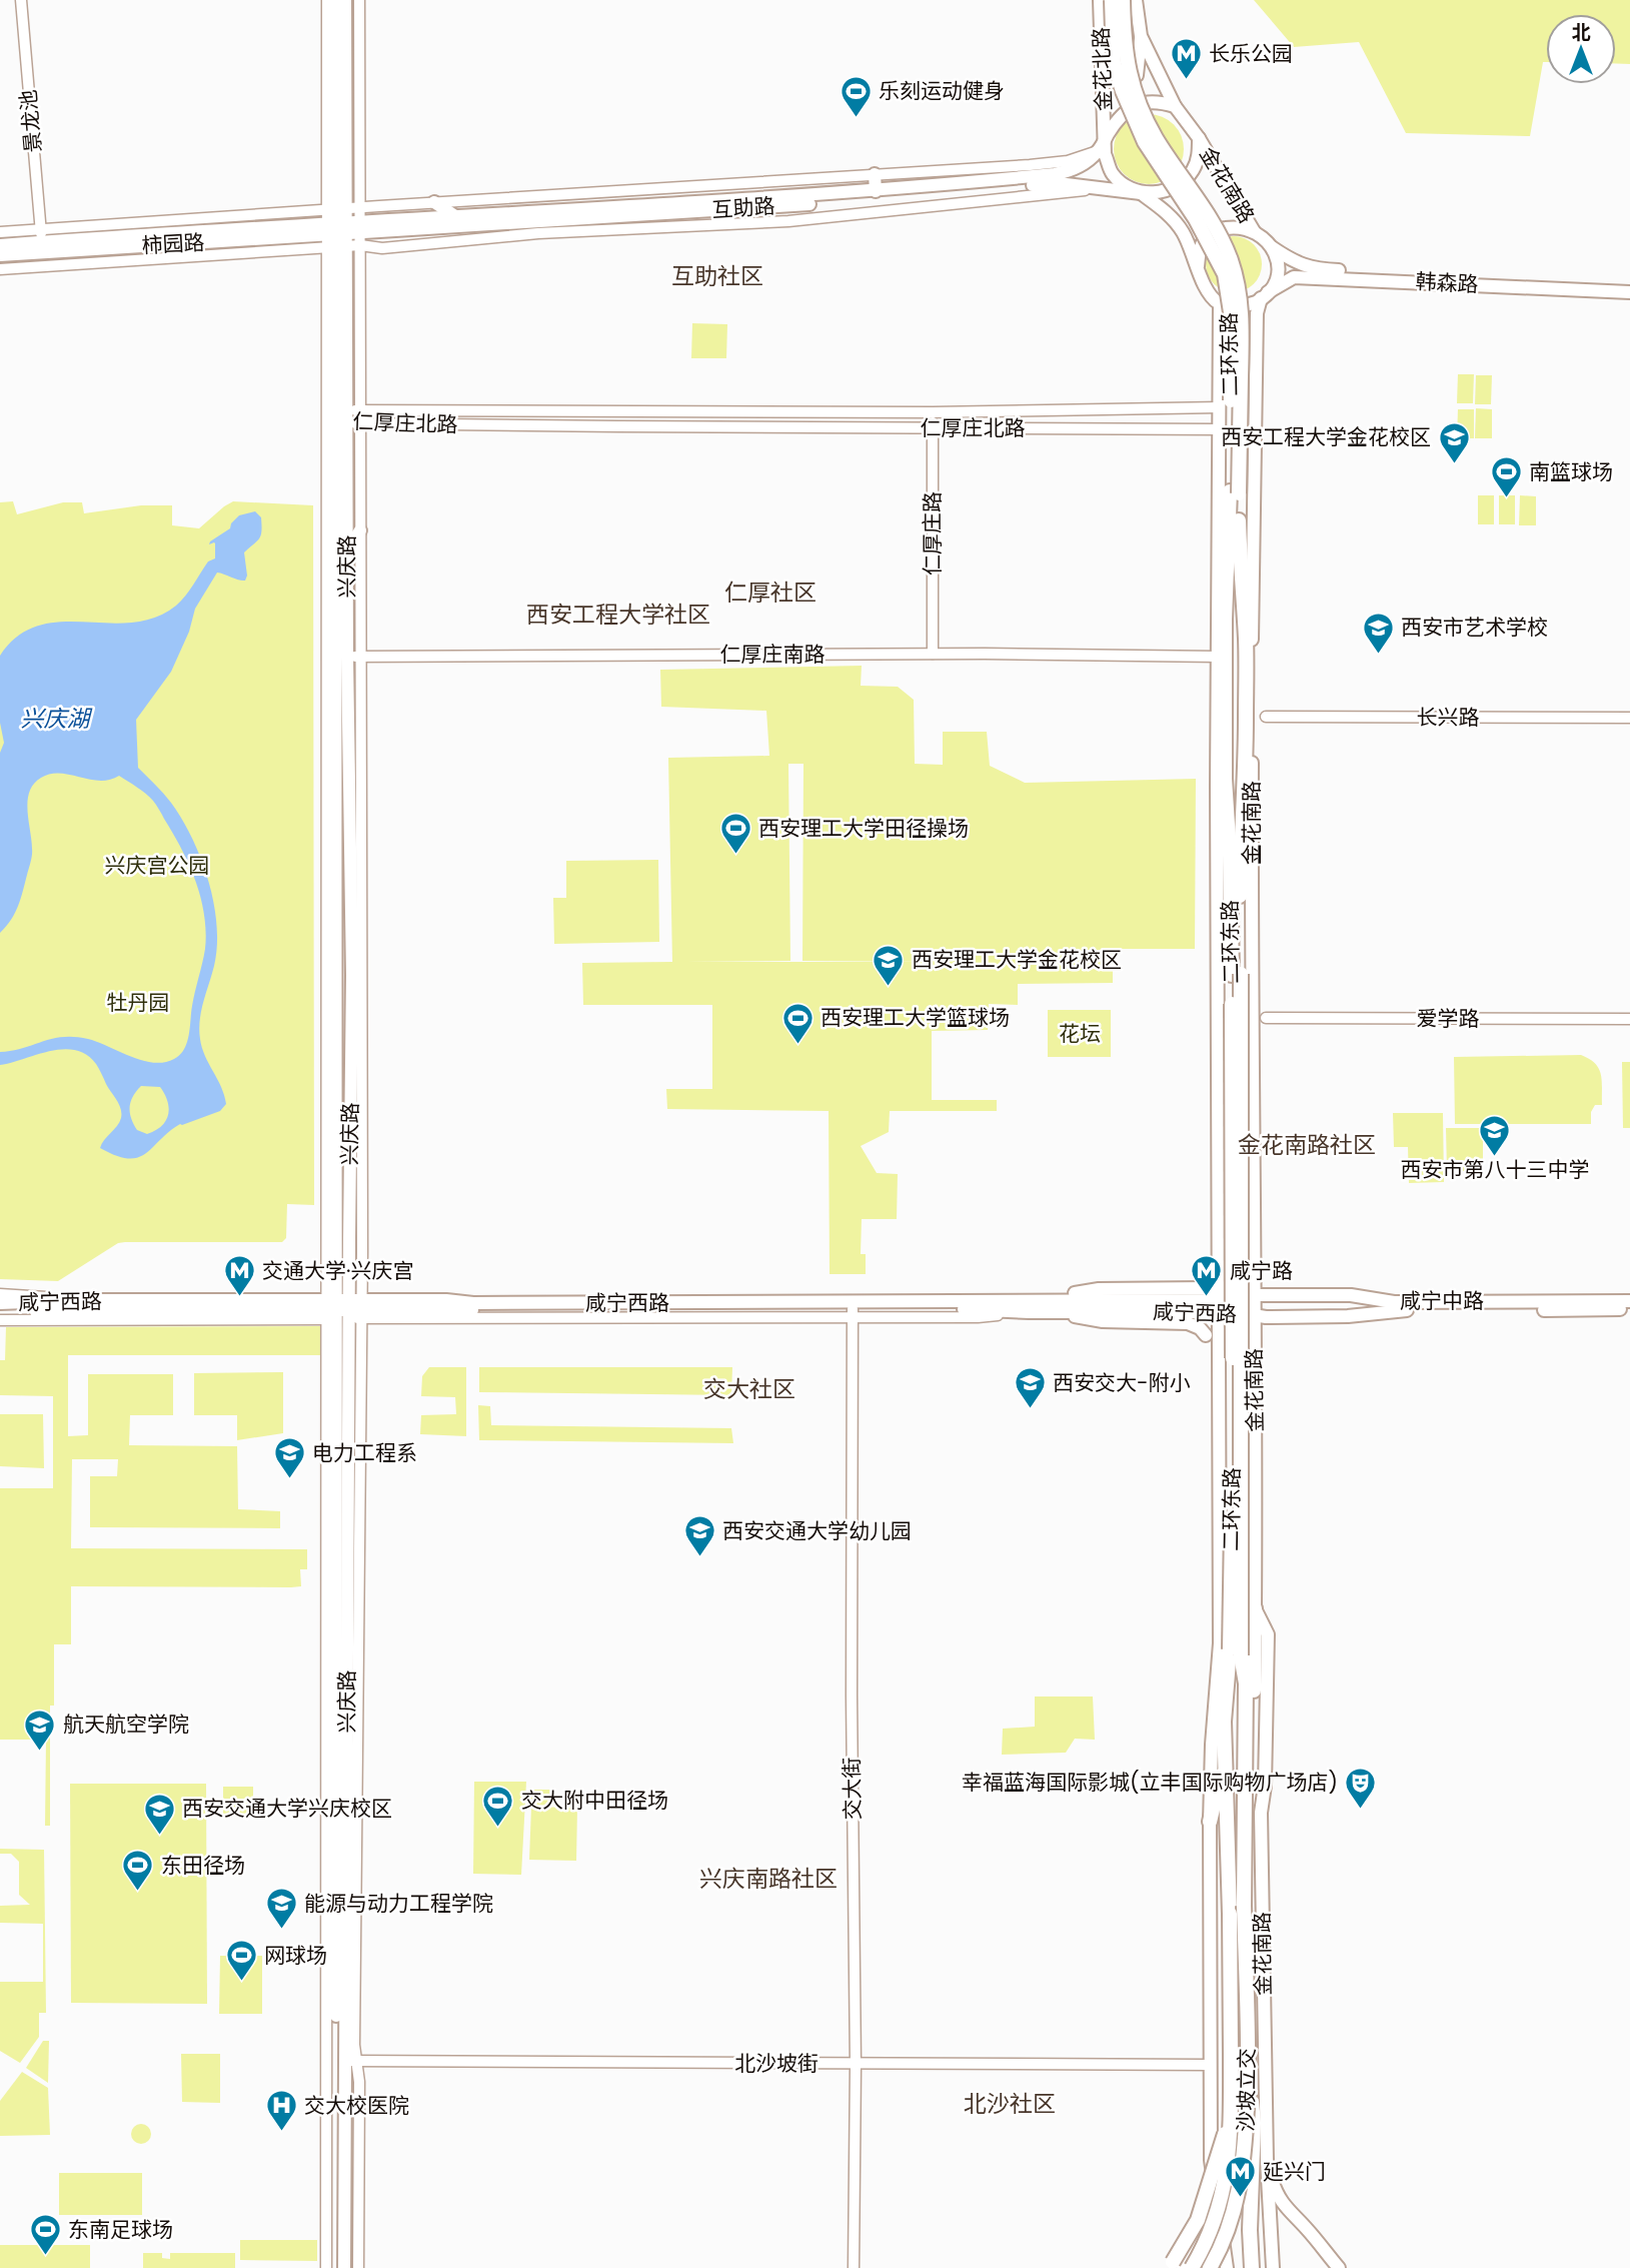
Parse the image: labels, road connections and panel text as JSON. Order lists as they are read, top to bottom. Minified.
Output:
{"streets":{"highway":["二环东路","沙坡立交"],"main road":["金花北路","金花南路","互助路","柿园路","韩森路","兴庆路","咸宁中路","咸宁西路"],"street":["景龙池","仁厚庄北路","仁厚庄路","仁厚庄南路","长兴路","爱学路","交大街","北沙坡街"]},"crossings":[["金花北路","金花南路"],["金花北路","互助路"],["景龙池","柿园路"],["金花南路","互助路"],["金花南路","韩森路"],["金花南路","二环东路"],["金花南路","仁厚庄北路"],["金花南路","仁厚庄南路"],["金花南路","咸宁中路"],["金花南路","咸宁西路"],["金花南路","北沙坡街"],["互助路","柿园路"],["互助路","兴庆路"],["柿园路","兴庆路"],["二环东路","咸宁中路"],["二环东路","咸宁西路"],["二环东路","沙坡立交"],["仁厚庄北路","仁厚庄路"],["仁厚庄北路","兴庆路"],["仁厚庄路","仁厚庄南路"],["兴庆路","仁厚庄南路"],["兴庆路","咸宁西路"],["兴庆路","北沙坡街"],["咸宁中路","咸宁西路"],["咸宁西路","交大街"],["交大街","北沙坡街"]],"districts":["互助社区","仁厚社区","西安工程大学社区","金花南路社区","交大社区","兴庆南路社区","北沙社区"],"water":["兴庆湖"],"parks":["兴庆宫公园","牡丹园","花坛"],"places":{"metro station":["长乐公园","交通大学·兴庆宫","咸宁路","延兴门"],"sports":["乐刻运动健身","南篮球场","西安理工大学田径操场","西安理工大学篮球场","交大附中田径场","东田径场","网球场","东南足球场"],"school or university":["西安工程大学金花校区","西安市艺术学校","西安理工大学金花校区","西安市第八十三中学","西安交大-附小","电力工程系","西安交通大学幼儿园","航天航空学院","西安交通大学兴庆校区","能源与动力工程学院"],"theatre":["幸福蓝海国际影城(立丰国际购物广场店)"],"hospital":["交大校医院"]},"north":"top"}
